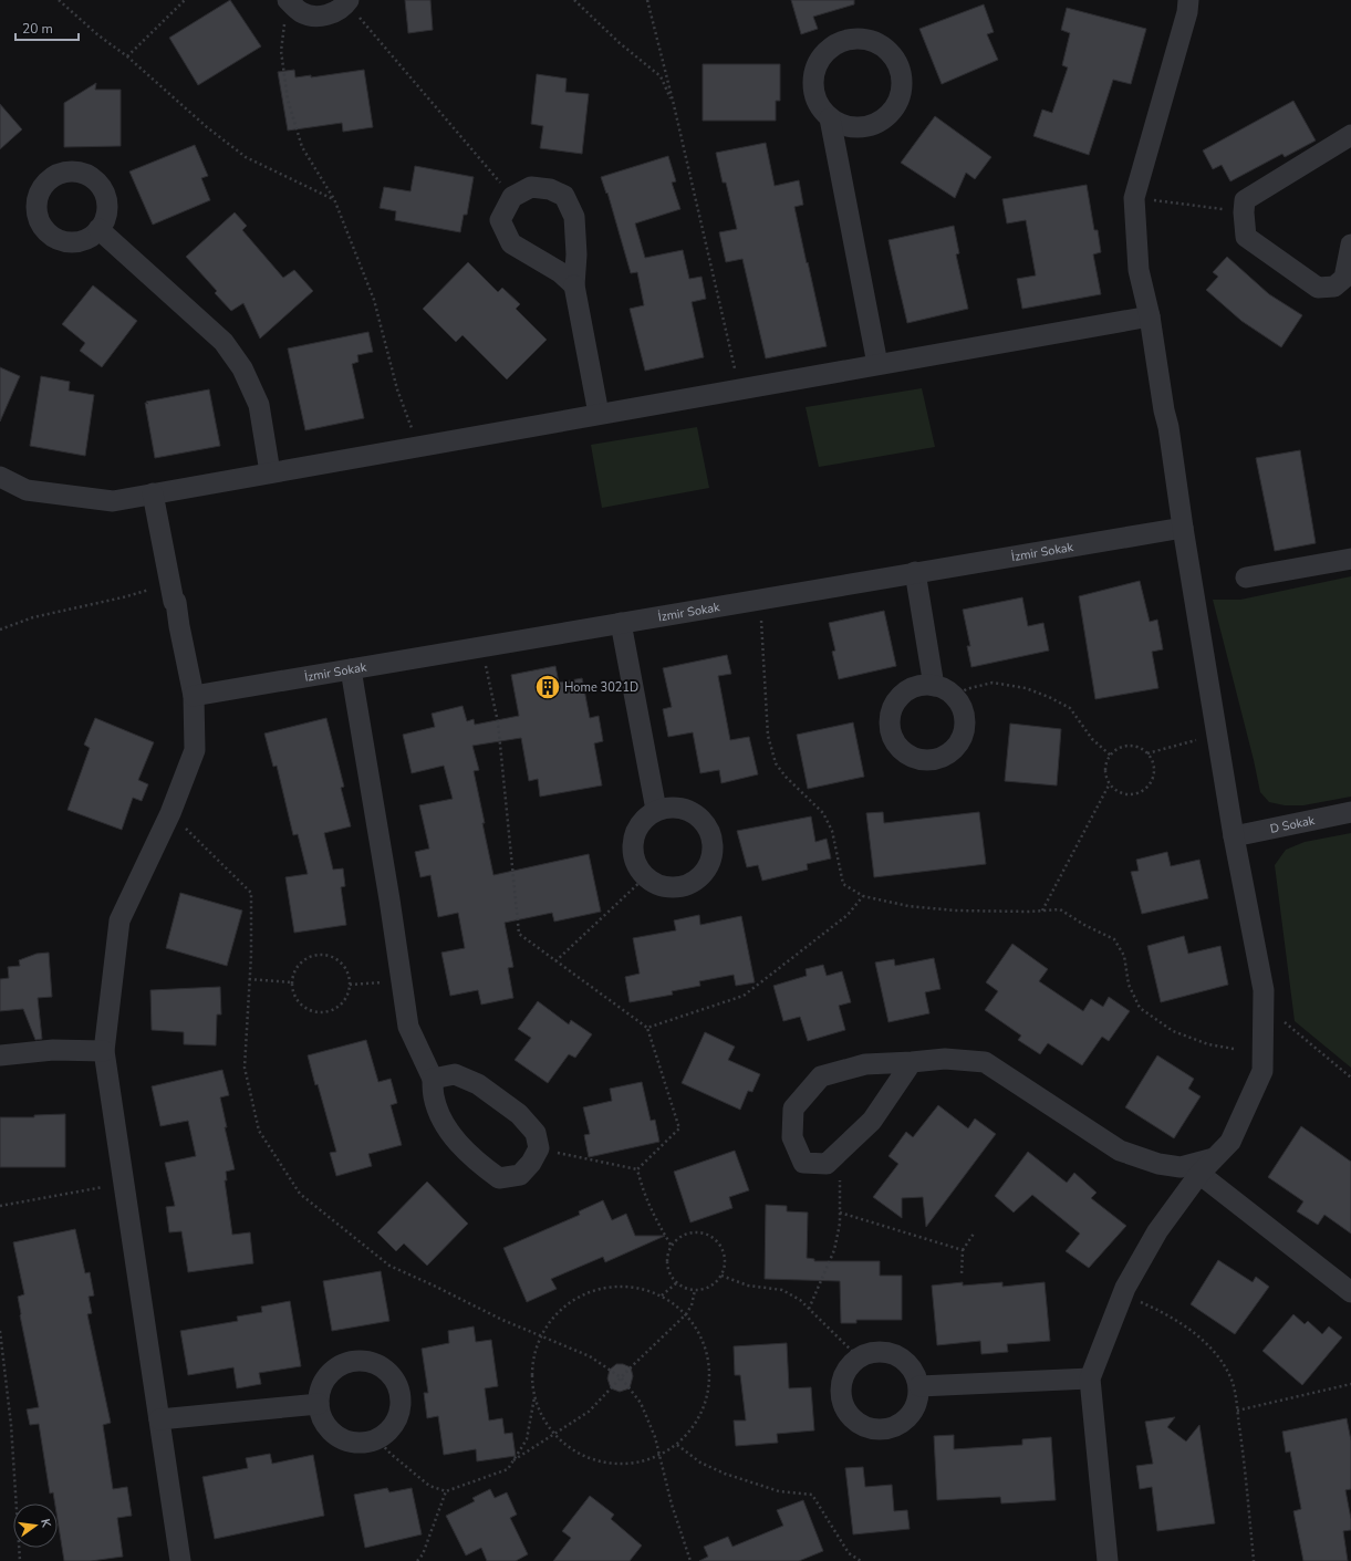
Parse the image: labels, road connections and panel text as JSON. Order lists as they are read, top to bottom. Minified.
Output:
{"streets":{"lane":["İzmir Sokak","D Sokak"]},"places":{"building":["Home 3021D"]},"scale_bar":"20 m","north":"right"}
